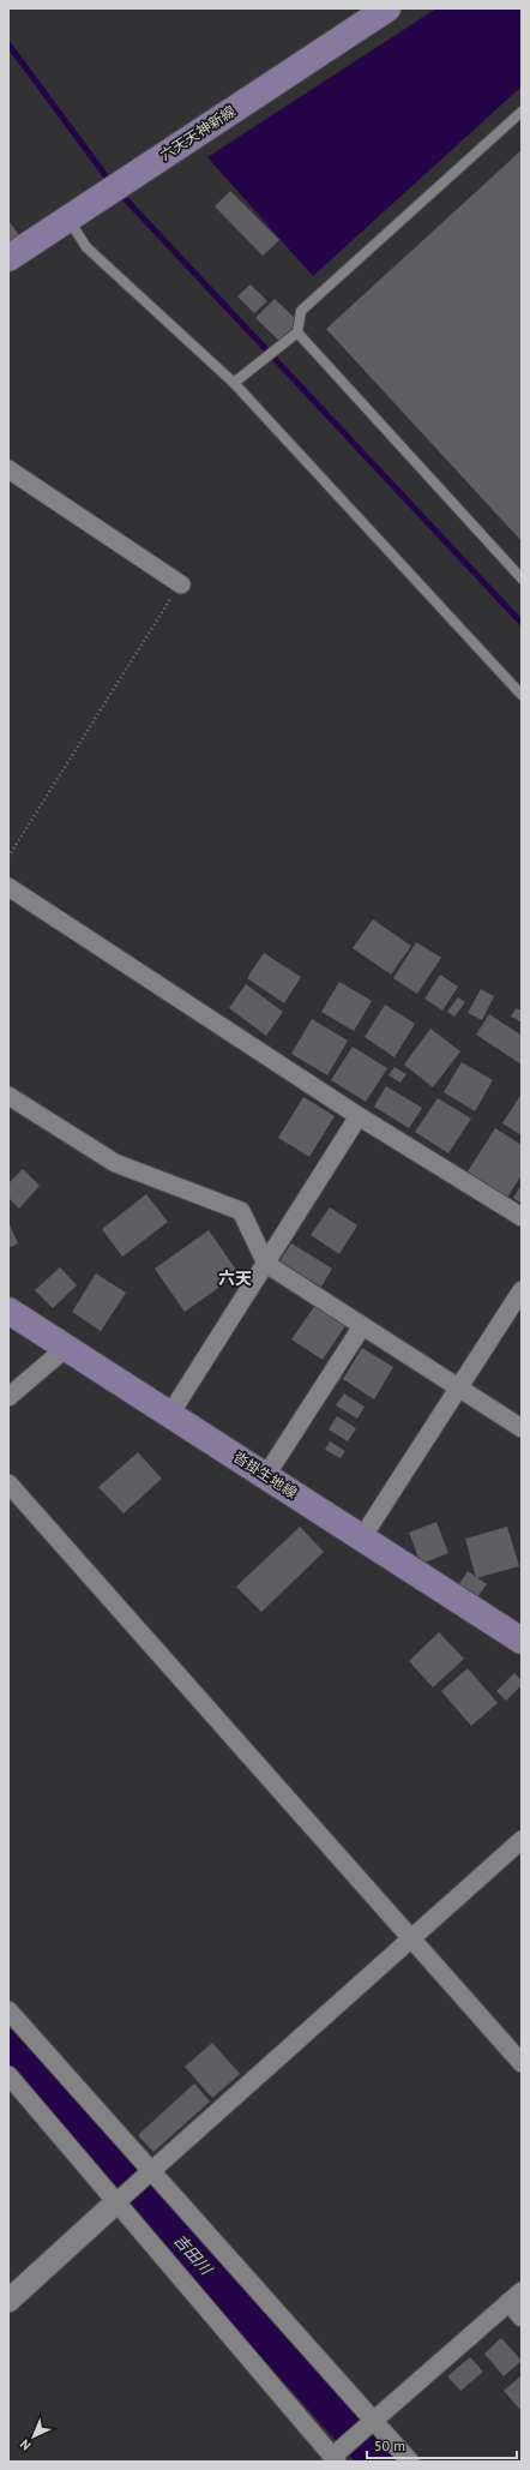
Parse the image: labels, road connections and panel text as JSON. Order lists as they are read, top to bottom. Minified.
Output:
{"streets":{"main road":["六天天神新線","沓掛生地線"]},"districts":["六天"],"water":["吉田川"],"scale_bar":"50 m","north":"bottom left"}
